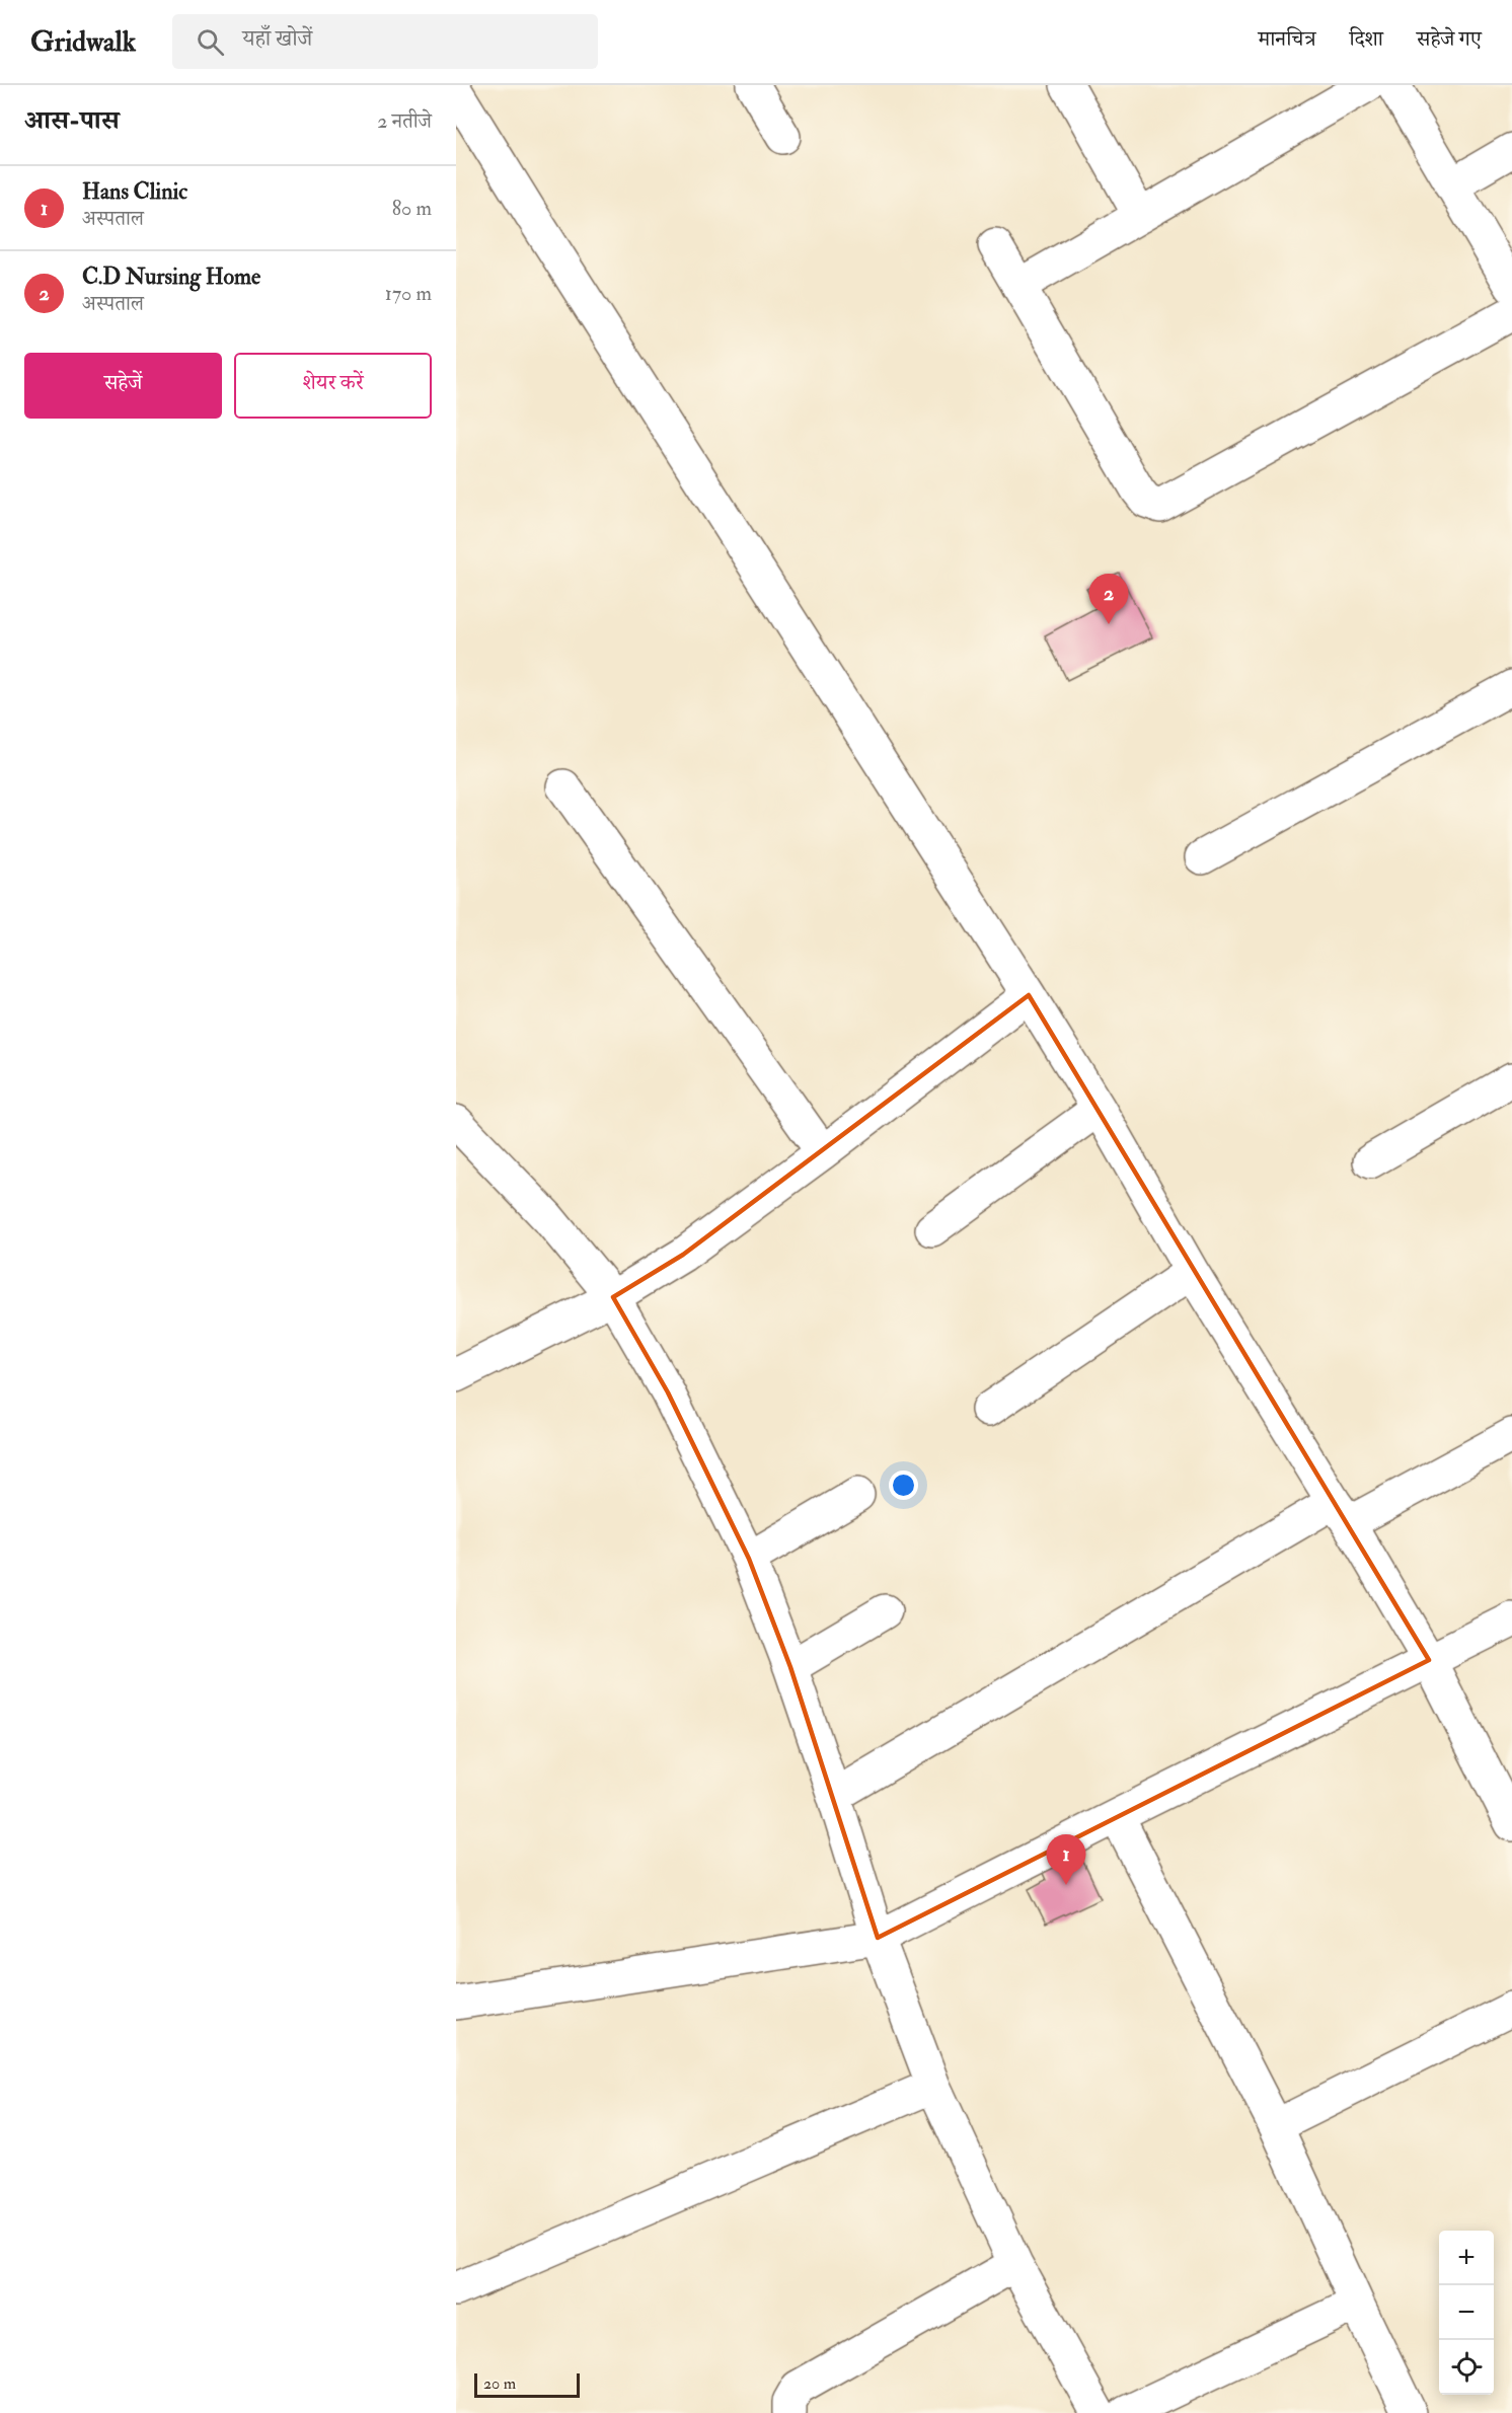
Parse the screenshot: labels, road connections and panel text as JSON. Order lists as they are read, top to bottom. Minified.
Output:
{"scale_bar":"20 m","page":{"header":"Gridwalk","search":"यहाँ खोजें","nav":["मानचित्र","दिशा","सहेजे गए"],"heading":["आस-पास","2 नतीजे"],"list":[{"mark":"1","name":"Hans Clinic","note":"अस्पताल","value":"80 m"},{"mark":"2","name":"C.D Nursing Home","note":"अस्पताल","value":"170 m"}],"buttons":["सहेजें","शेयर करें"],"pins":["2","1"],"map_buttons":["+","−"],"scale":"20 m"}}
